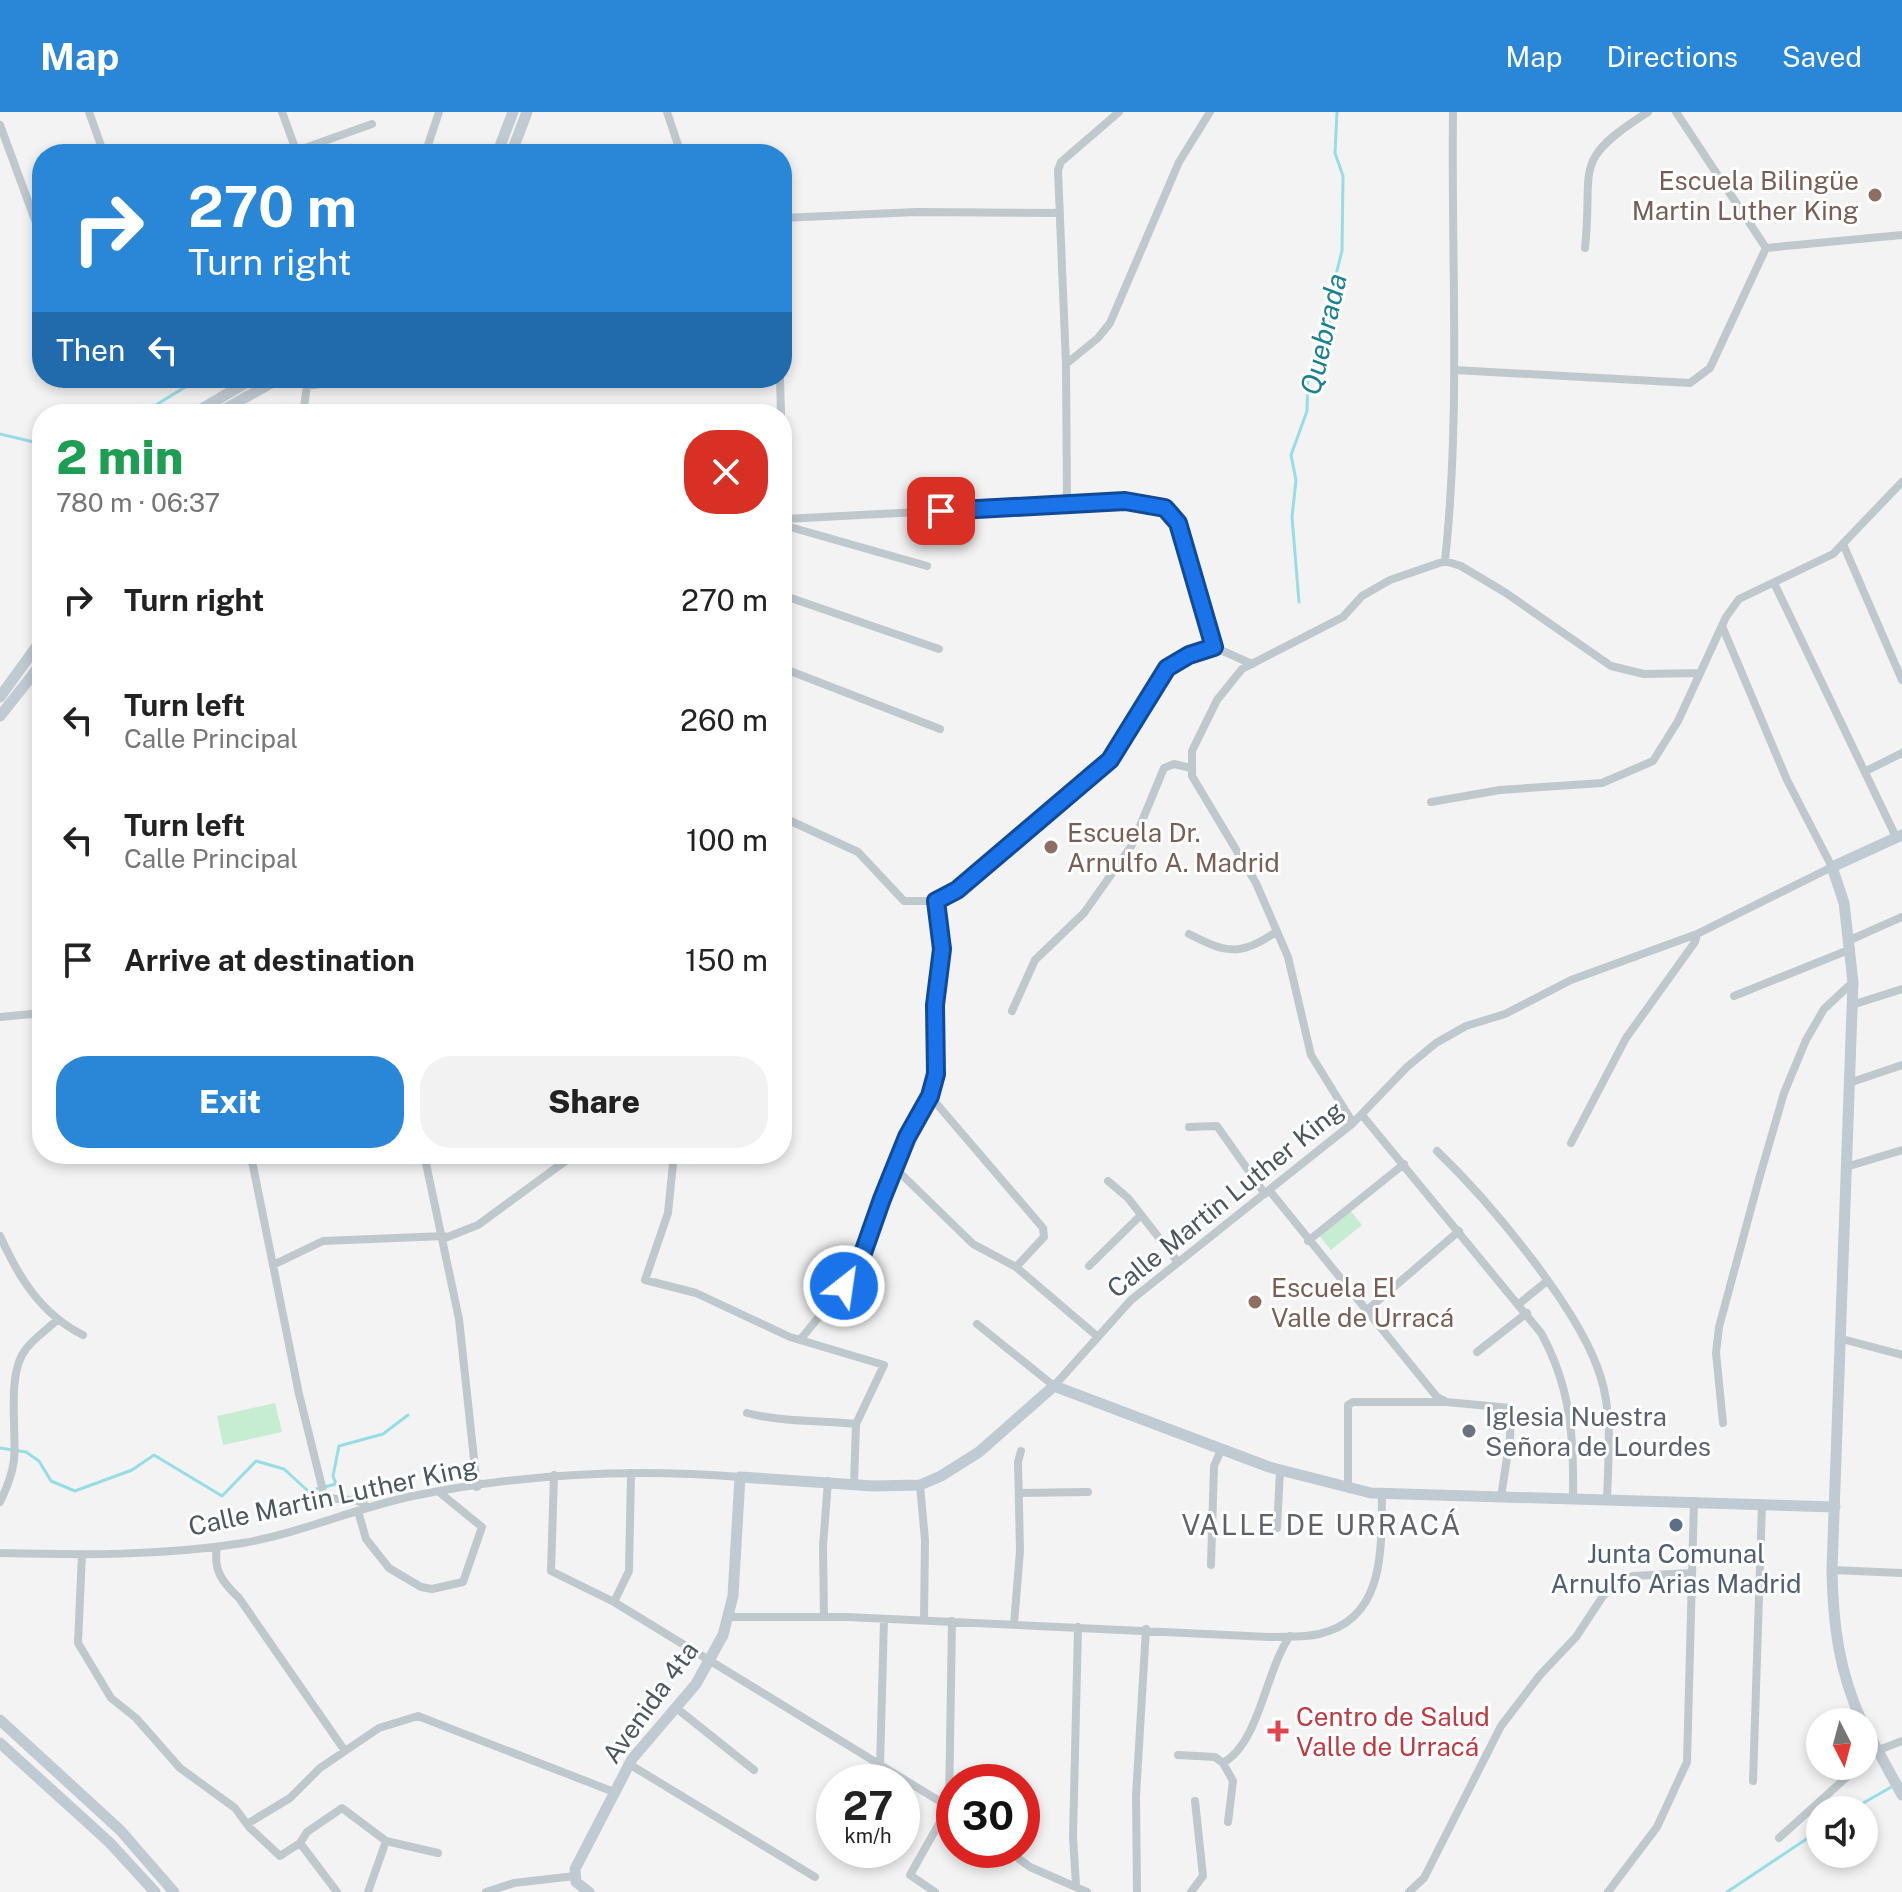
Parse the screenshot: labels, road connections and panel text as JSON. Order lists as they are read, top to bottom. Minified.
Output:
{"streets":{"street":["Calle Martin Luther King","Avenida 4ta"]},"crossings":[["Calle Martin Luther King","Avenida 4ta"]],"districts":["VALLE DE URRACÁ"],"water":["Quebrada"],"places":{"other":["Escuela Bilingüe Martin Luther King","Escuela Dr. Arnulfo A. Madrid","Escuela El Valle de Urracá","Iglesia Nuestra Señora de Lourdes","Junta Comunal Arnulfo Arias Madrid"],"health":["Centro de Salud Valle de Urracá"]},"north":"bottom","page":{"header":"Map","nav":["Map","Directions","Saved"],"turn":["270 m","Turn right"],"then":"Then","heading":["2 min","780 m · 06:37"],"list":[{"name":"Turn right","value":"270 m"},{"name":"Turn left","note":"Calle Principal","value":"260 m"},{"name":"Turn left","note":"Calle Principal","value":"100 m"},{"name":"Arrive at destination","value":"150 m"}],"buttons":["Exit","Share"],"speed":"27 km/h","limit":"30"}}
